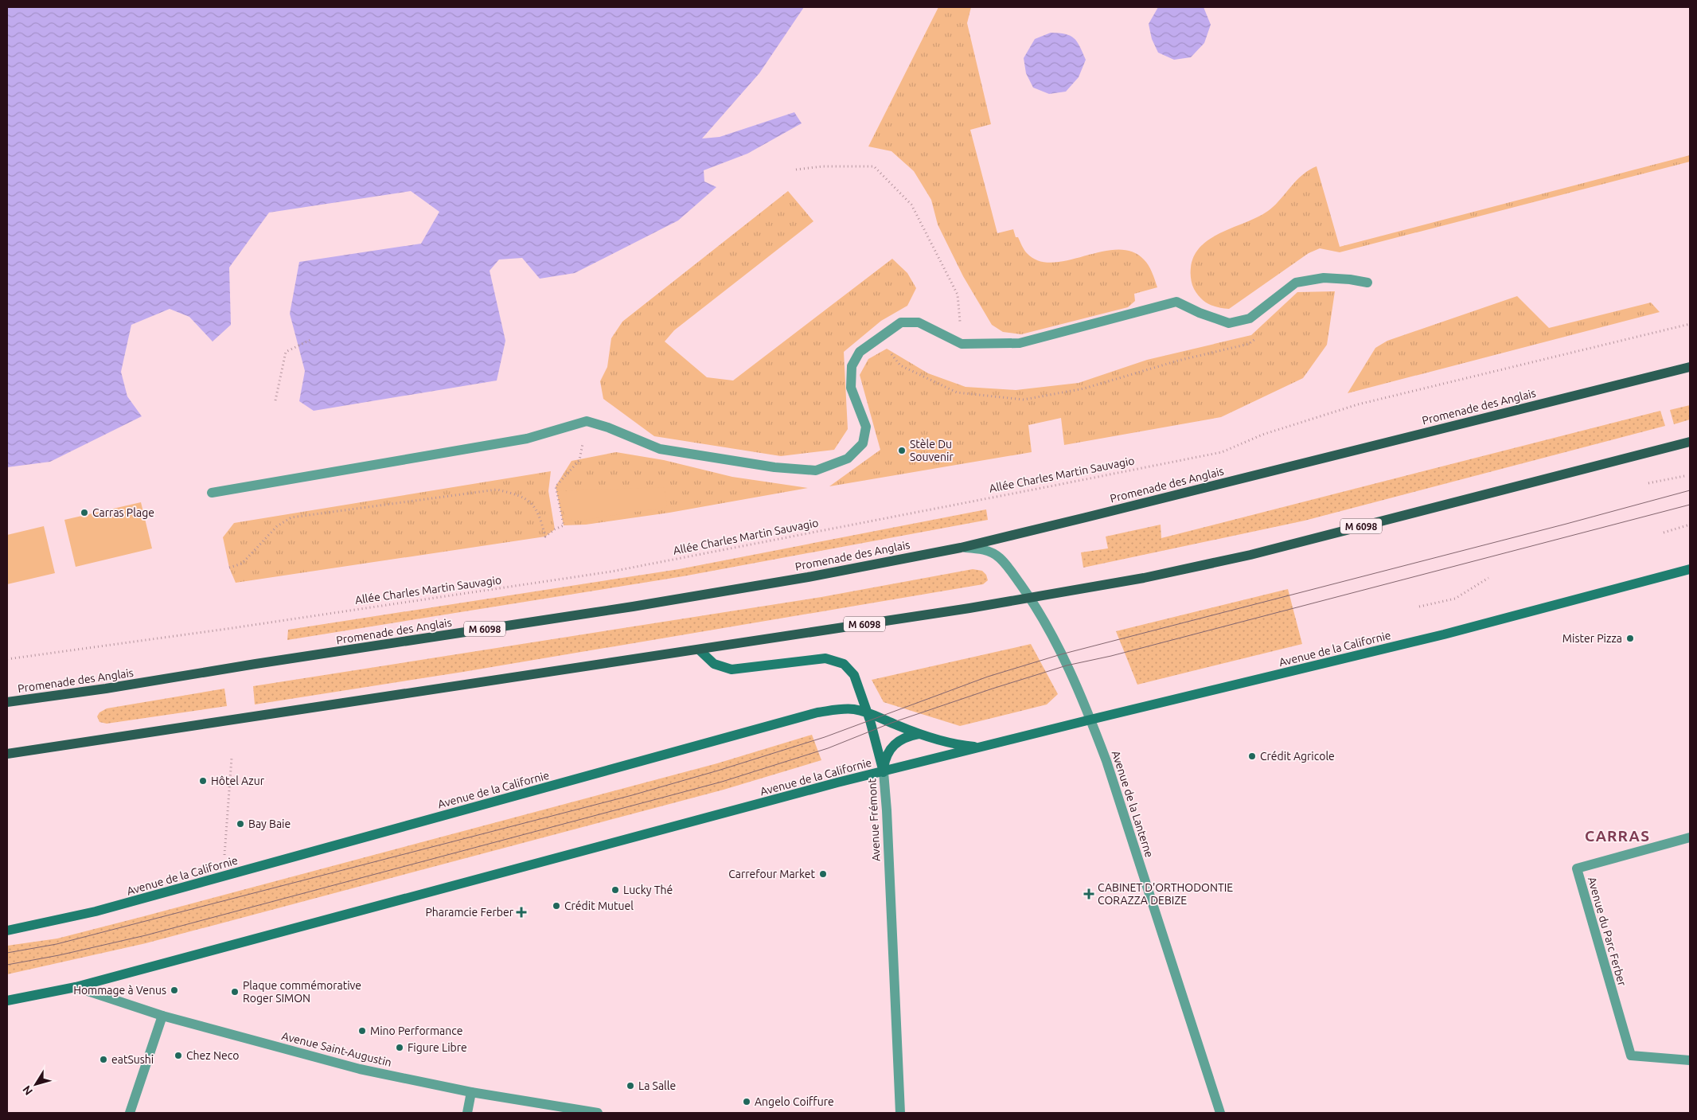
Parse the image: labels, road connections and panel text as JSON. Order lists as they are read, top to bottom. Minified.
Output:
{"streets":{"main road":["Promenade des Anglais","M 6098","Avenue de la Californie","Avenue Frémont"],"street":["Avenue de la Lanterne","Avenue du Parc Ferber","Avenue Saint-Augustin"],"path":["Allée Charles Martin Sauvagio"]},"crossings":[["Promenade des Anglais","Avenue de la Lanterne"],["M 6098","Avenue de la Lanterne"],["M 6098","Avenue Frémont"],["Avenue de la Californie","Avenue de la Lanterne"],["Avenue de la Californie","Avenue Frémont"],["Avenue de la Californie","Avenue Saint-Augustin"]],"districts":["CARRAS"],"places":{"other":["Stèle Du Souvenir","Carras Plage","Mister Pizza","Crédit Agricole","Hôtel Azur","Bay Baie","Carrefour Market","Lucky Thé","Crédit Mutuel","Hommage à Venus","Plaque commémorative Roger SIMON","Mino Performance","Figure Libre","Chez Neco","eatSushi","La Salle","Angelo Coiffure"],"health":["CABINET D'ORTHODONTIE CORAZZA DEBIZE","Pharamcie Ferber"]},"north":"bottom left"}
